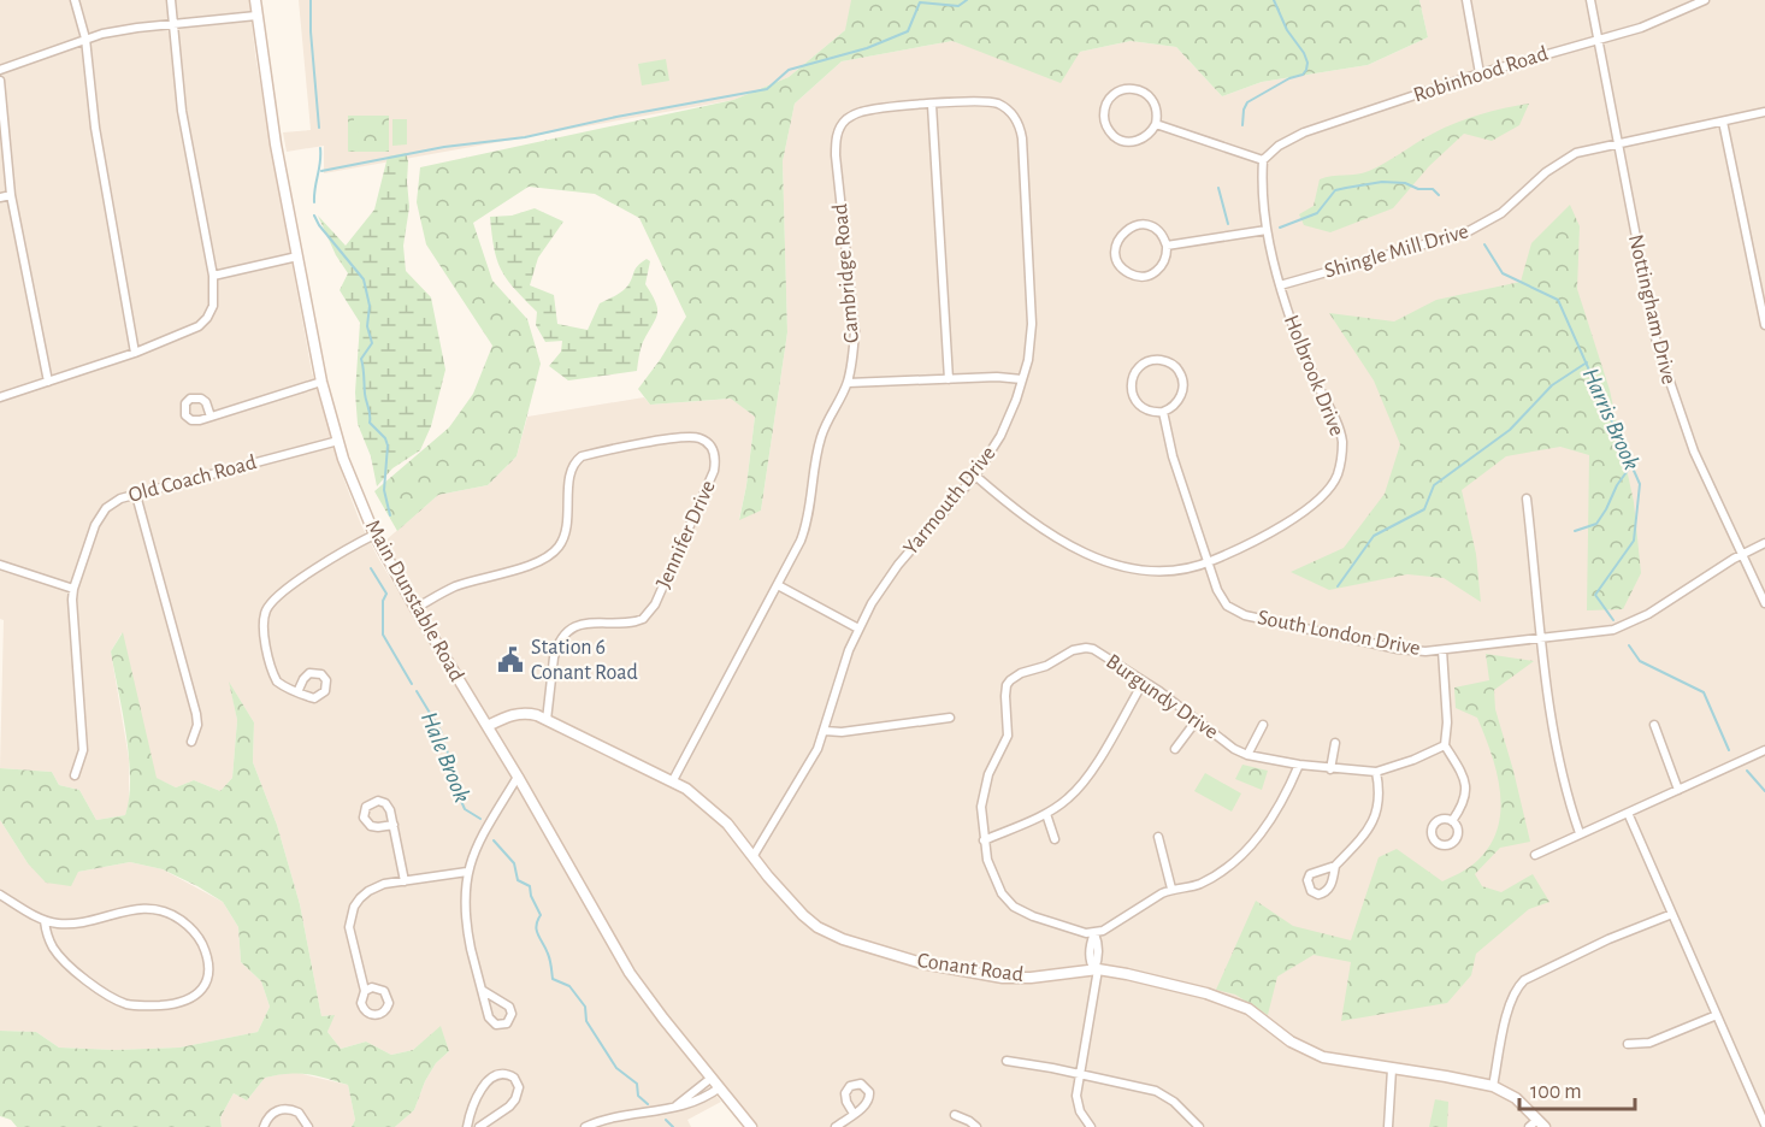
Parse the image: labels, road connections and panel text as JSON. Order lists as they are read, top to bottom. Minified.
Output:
{"streets":{"main road":["Main Dunstable Road","Conant Road"],"street":["Robinhood Road","Shingle Mill Drive","Cambridge Road","Nottingham Drive","Holbrook Drive","Old Coach Road","Yarmouth Drive","Jennifer Drive","South London Drive","Burgundy Drive"]},"crossings":[["Robinhood Road","Nottingham Drive"],["Robinhood Road","Holbrook Drive"],["Shingle Mill Drive","Nottingham Drive"],["Shingle Mill Drive","Holbrook Drive"],["Cambridge Road","Yarmouth Drive"],["Cambridge Road","Conant Road"],["Nottingham Drive","South London Drive"],["Holbrook Drive","Yarmouth Drive"],["Holbrook Drive","South London Drive"],["Old Coach Road","Main Dunstable Road"],["Yarmouth Drive","Conant Road"],["Jennifer Drive","Main Dunstable Road"],["Jennifer Drive","Conant Road"],["Main Dunstable Road","Conant Road"]],"water":["Harris Brook","Hale Brook"],"places":{"public building":["Station 6 Conant Road"]},"scale_bar":"100 m"}
